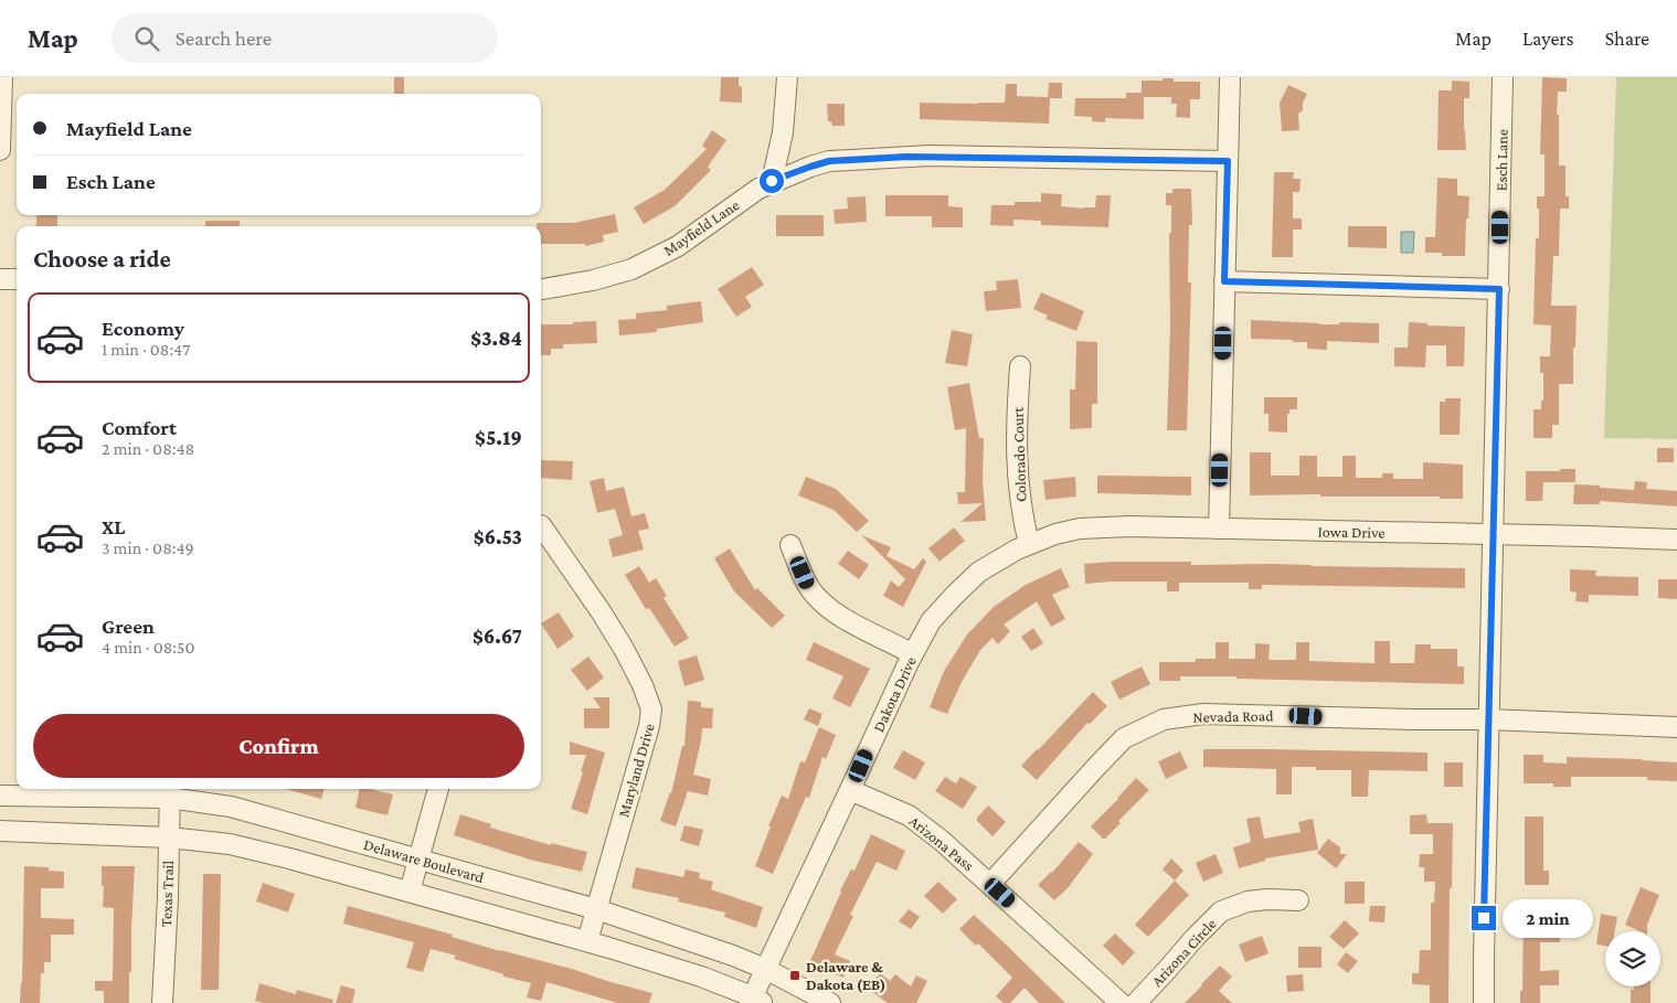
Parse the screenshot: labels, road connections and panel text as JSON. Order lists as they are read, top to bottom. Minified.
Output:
{"streets":{"street":["Esch Lane","Mayfield Lane","Colorado Court","Iowa Drive","Dakota Drive","Nevada Road","Maryland Drive","Arizona Pass","Delaware Boulevard","Texas Trail","Arizona Circle"]},"crossings":[["Esch Lane","Iowa Drive"],["Esch Lane","Nevada Road"],["Colorado Court","Iowa Drive"],["Colorado Court","Dakota Drive"],["Iowa Drive","Dakota Drive"],["Dakota Drive","Arizona Pass"],["Dakota Drive","Delaware Boulevard"],["Nevada Road","Arizona Pass"],["Maryland Drive","Delaware Boulevard"],["Delaware Boulevard","Texas Trail"]],"places":{"transit":["Delaware & Dakota (EB)"]},"page":{"header":"Map","search":"Search here","nav":["Map","Layers","Share"],"banner":["Mayfield Lane","Esch Lane"],"heading":"Choose a ride","list":[{"name":"Economy","note":"1 min · 08:47","value":"$3.84"},{"name":"Comfort","note":"2 min · 08:48","value":"$5.19"},{"name":"XL","note":"3 min · 08:49","value":"$6.53"},{"name":"Green","note":"4 min · 08:50","value":"$6.67"}],"buttons":"Confirm","bubble":"2 min"}}
